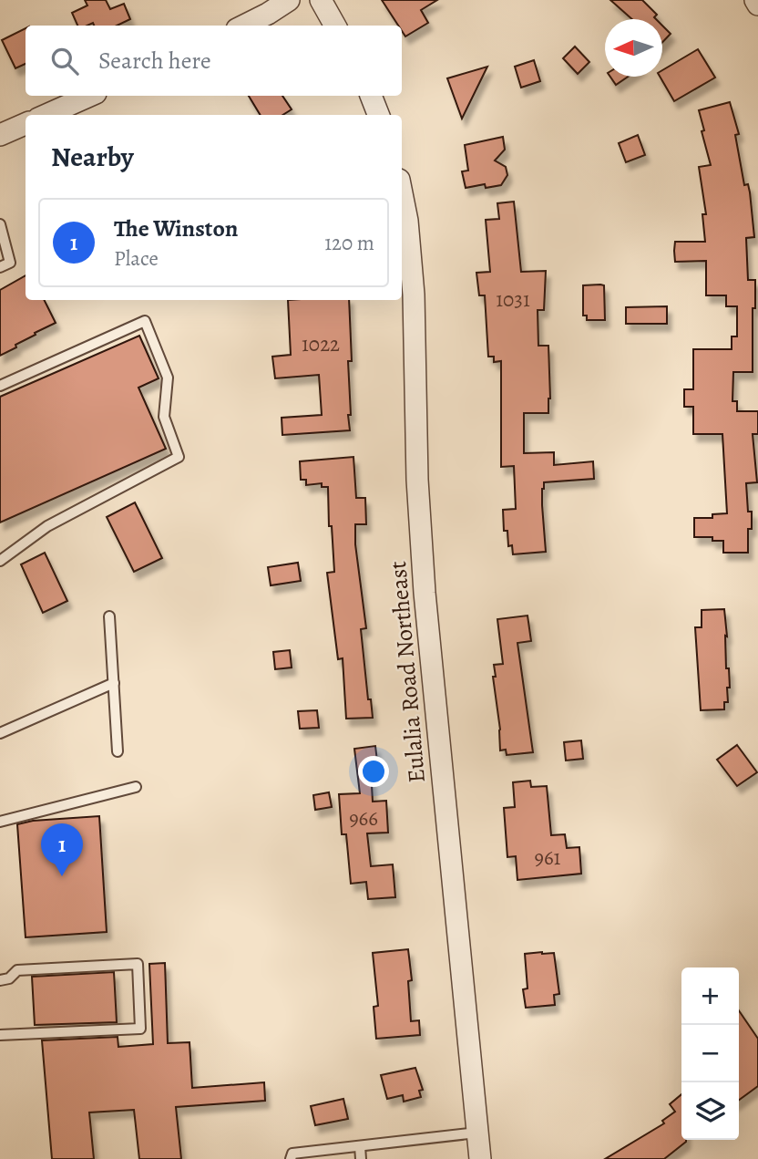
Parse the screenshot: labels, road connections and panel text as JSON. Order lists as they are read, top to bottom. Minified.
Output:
{"streets":{"street":["Eulalia Road Northeast"]},"house_numbers":["1031","1022","966","961"],"north":"left","page":{"search":"Search here","heading":"Nearby","list":[{"mark":"1","name":"The Winston","note":"Place","value":"120 m"}],"pins":"1","map_buttons":["+","−"]}}
